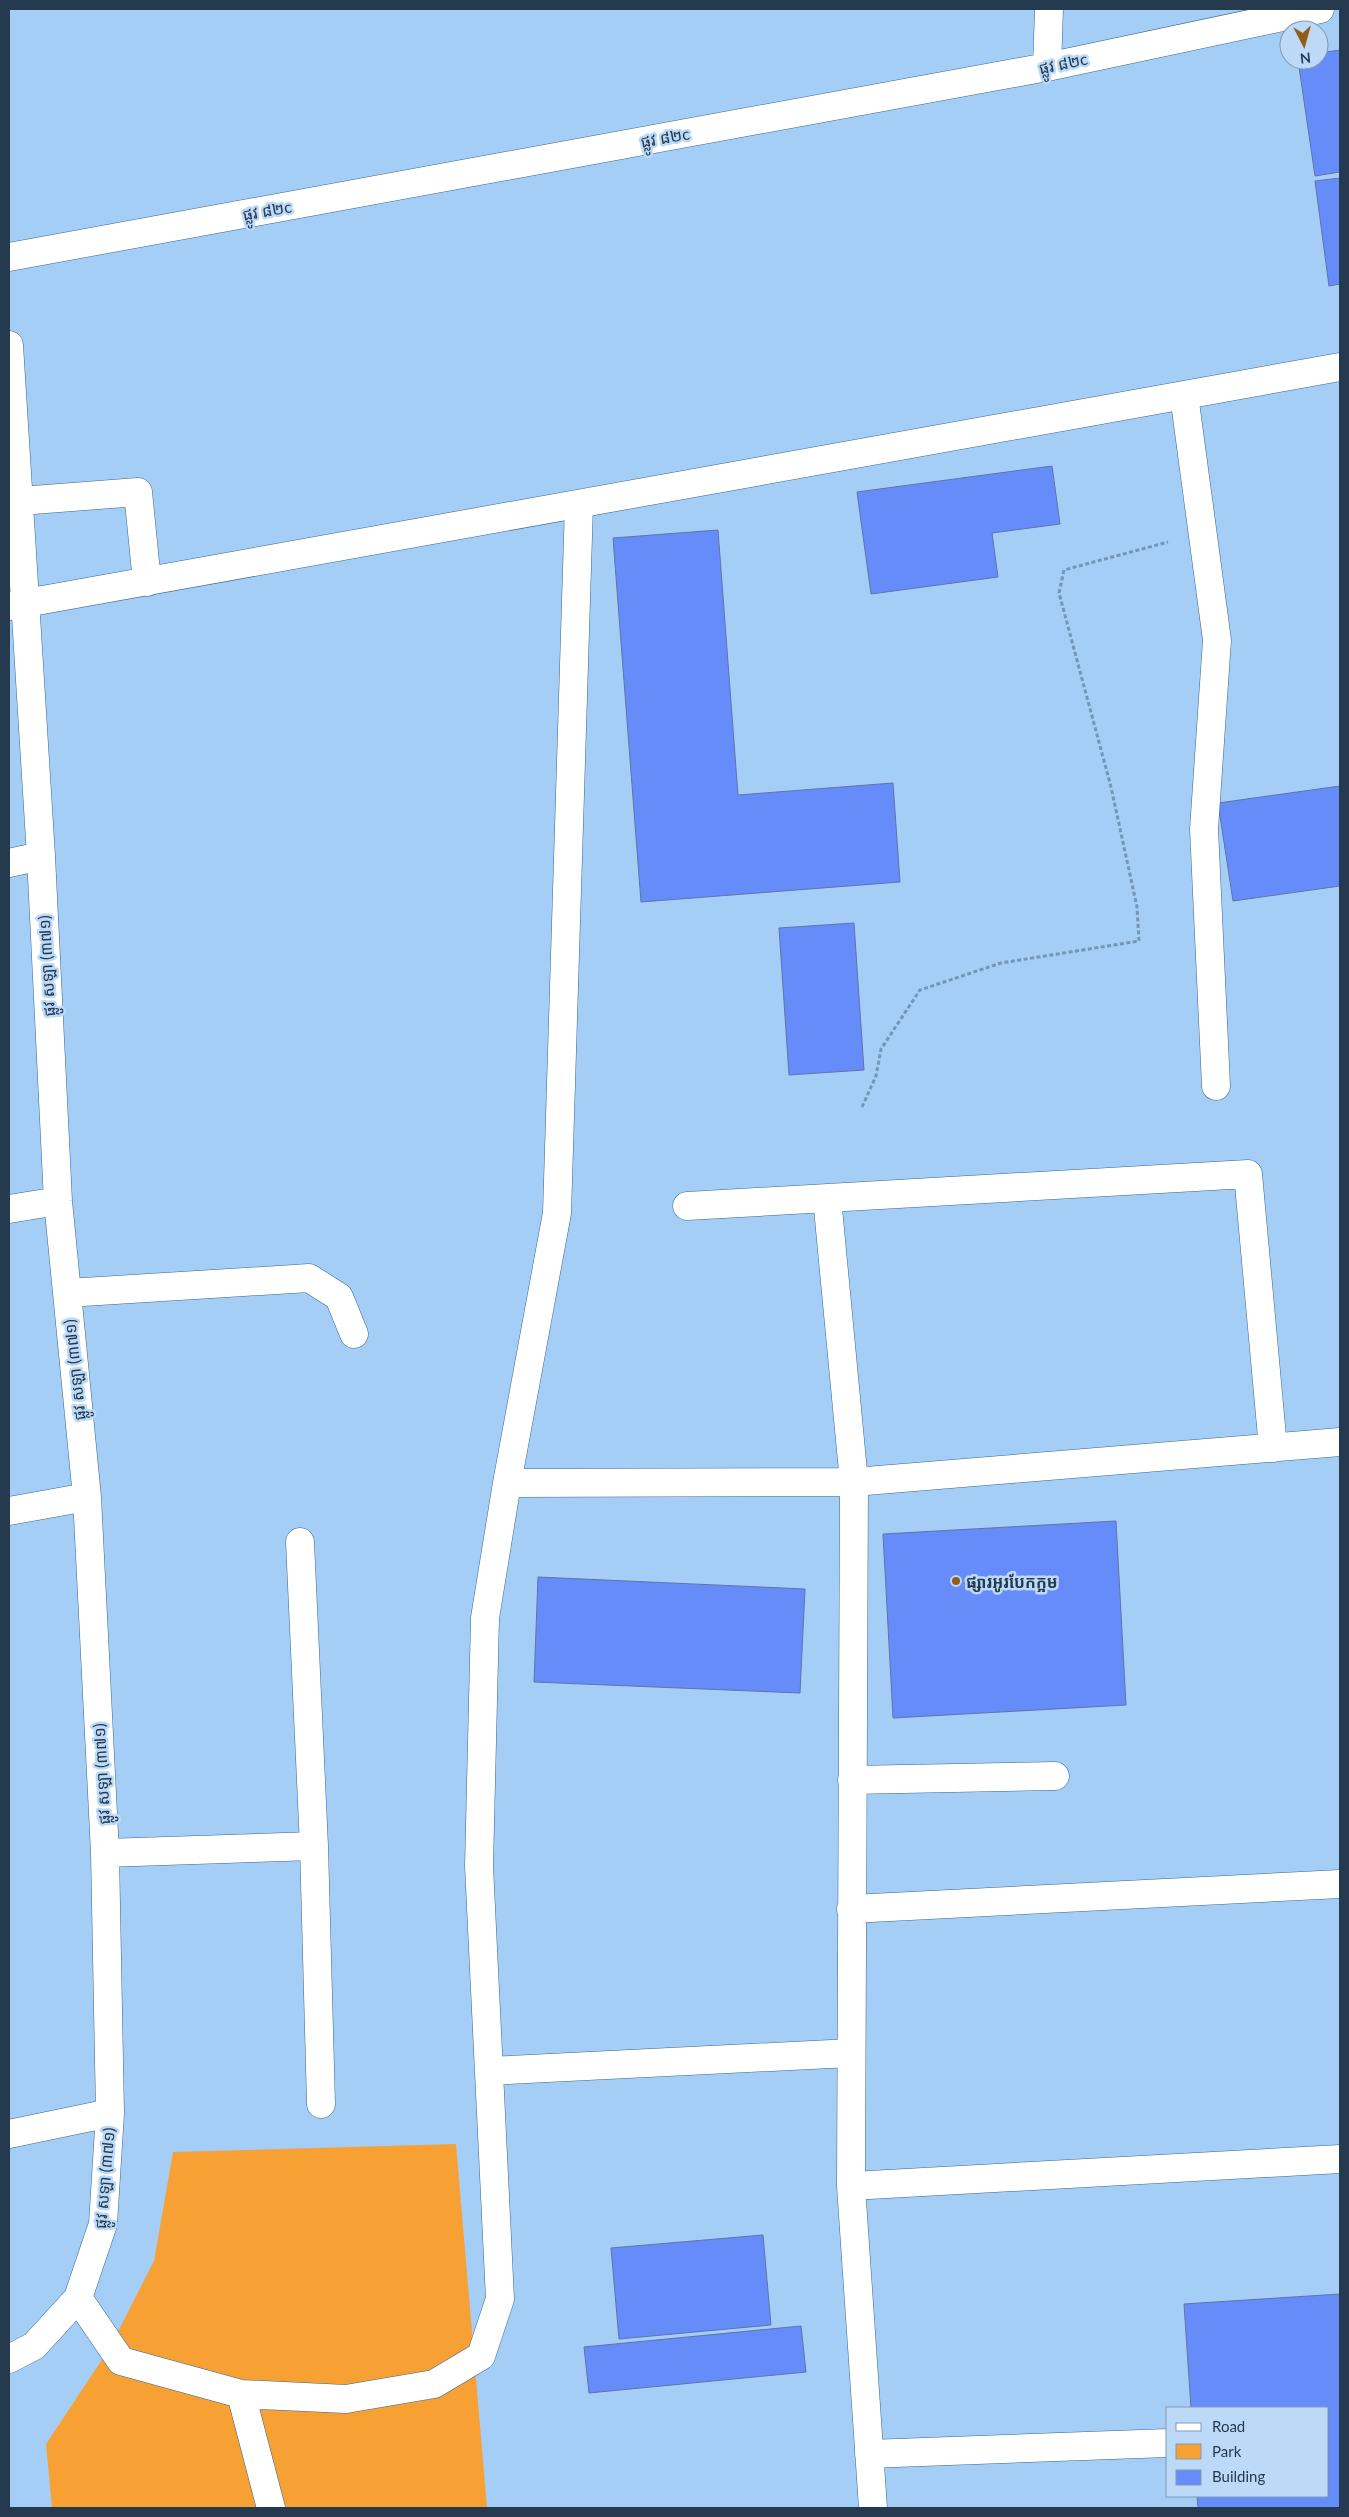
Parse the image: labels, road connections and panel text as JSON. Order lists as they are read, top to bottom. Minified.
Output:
{"streets":{"street":["ផ្លូវ ៨២c","ផ្លូវ សឡា (៣៧១)"]},"places":["ផ្សារអូរបែកក្អម"],"legend":["Road","Park","Building"],"north":"bottom"}
